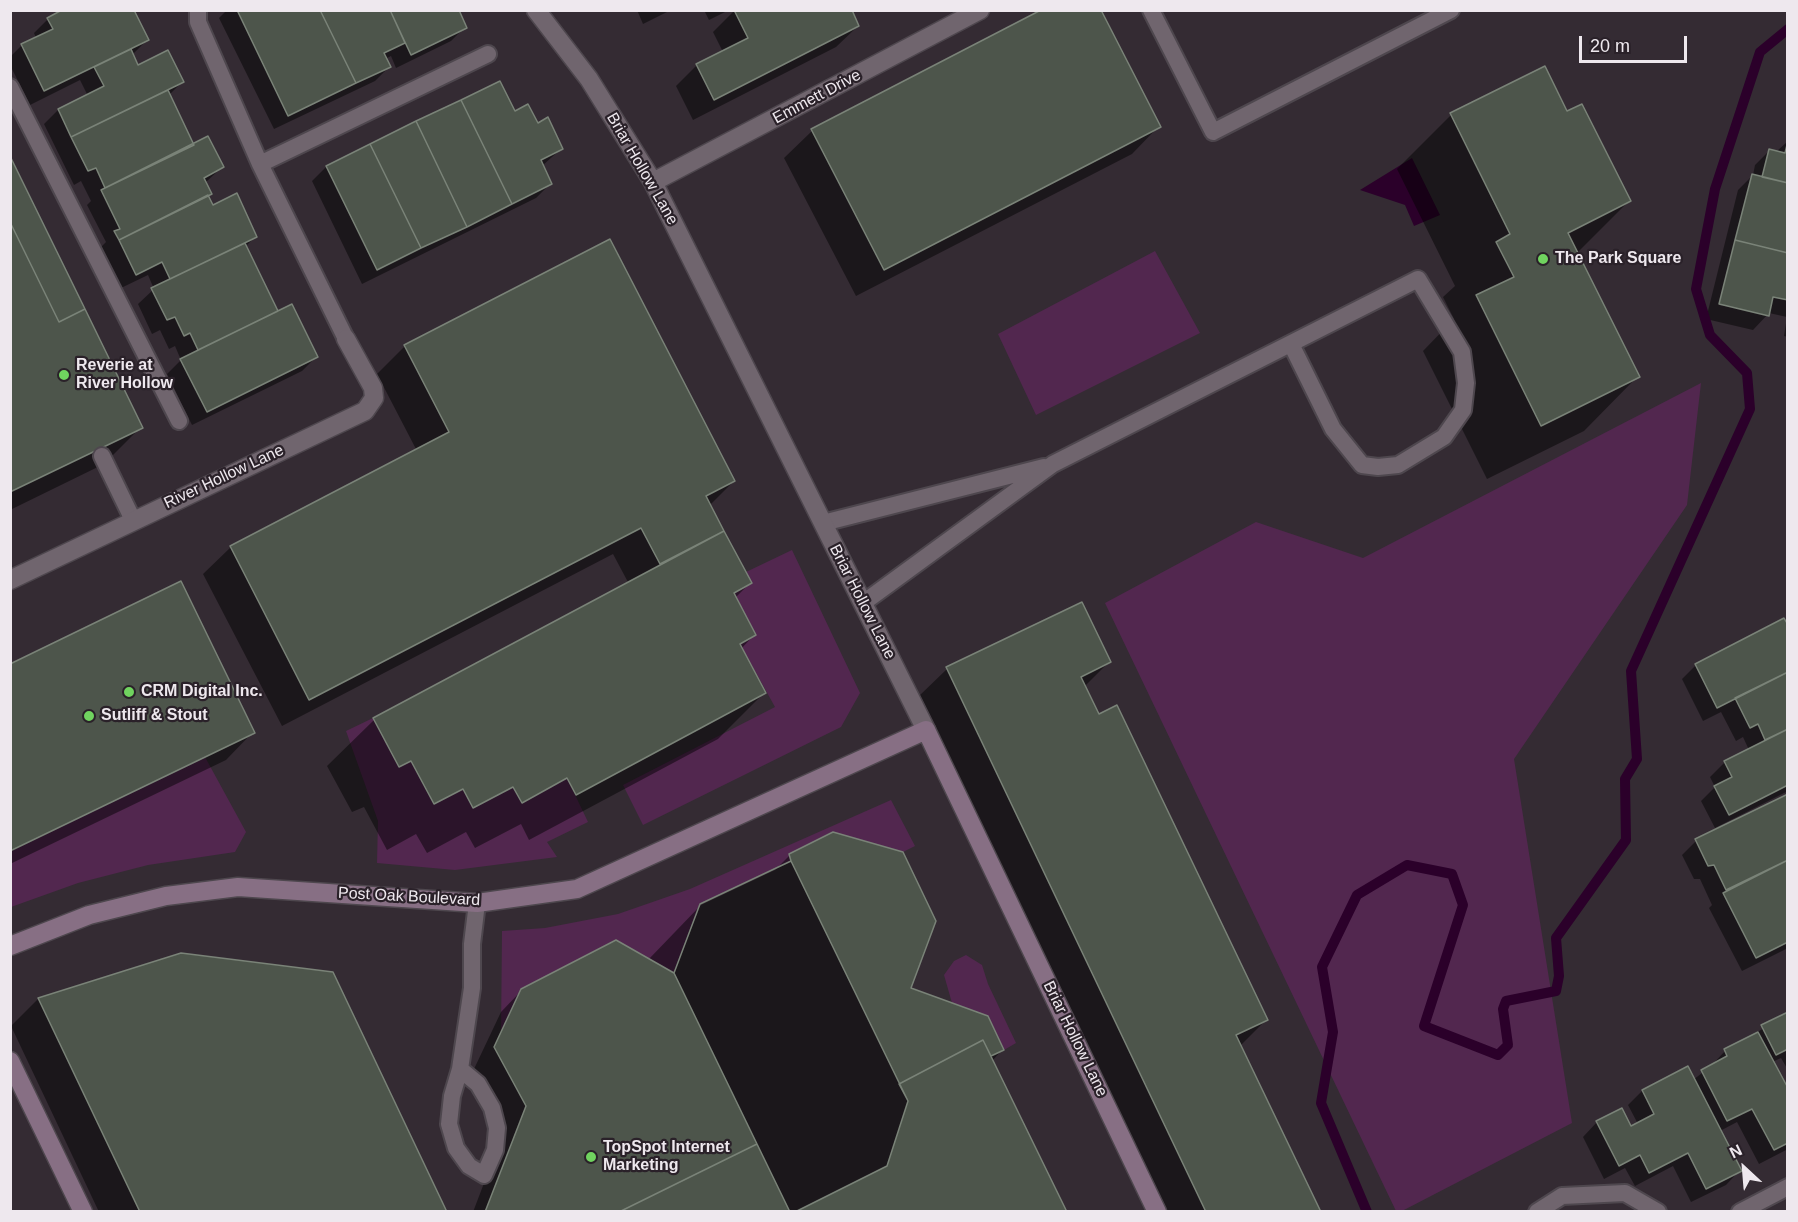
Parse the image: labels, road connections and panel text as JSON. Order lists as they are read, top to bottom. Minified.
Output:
{"streets":{"street":["Emmett Drive","Briar Hollow Lane","River Hollow Lane","Post Oak Boulevard"]},"crossings":[["Emmett Drive","Briar Hollow Lane"],["Briar Hollow Lane","Post Oak Boulevard"]],"places":["The Park Square","Reverie at River Hollow","CRM Digital Inc.","Sutliff & Stout","TopSpot Internet Marketing"],"scale_bar":"20 m","north":"top left"}
